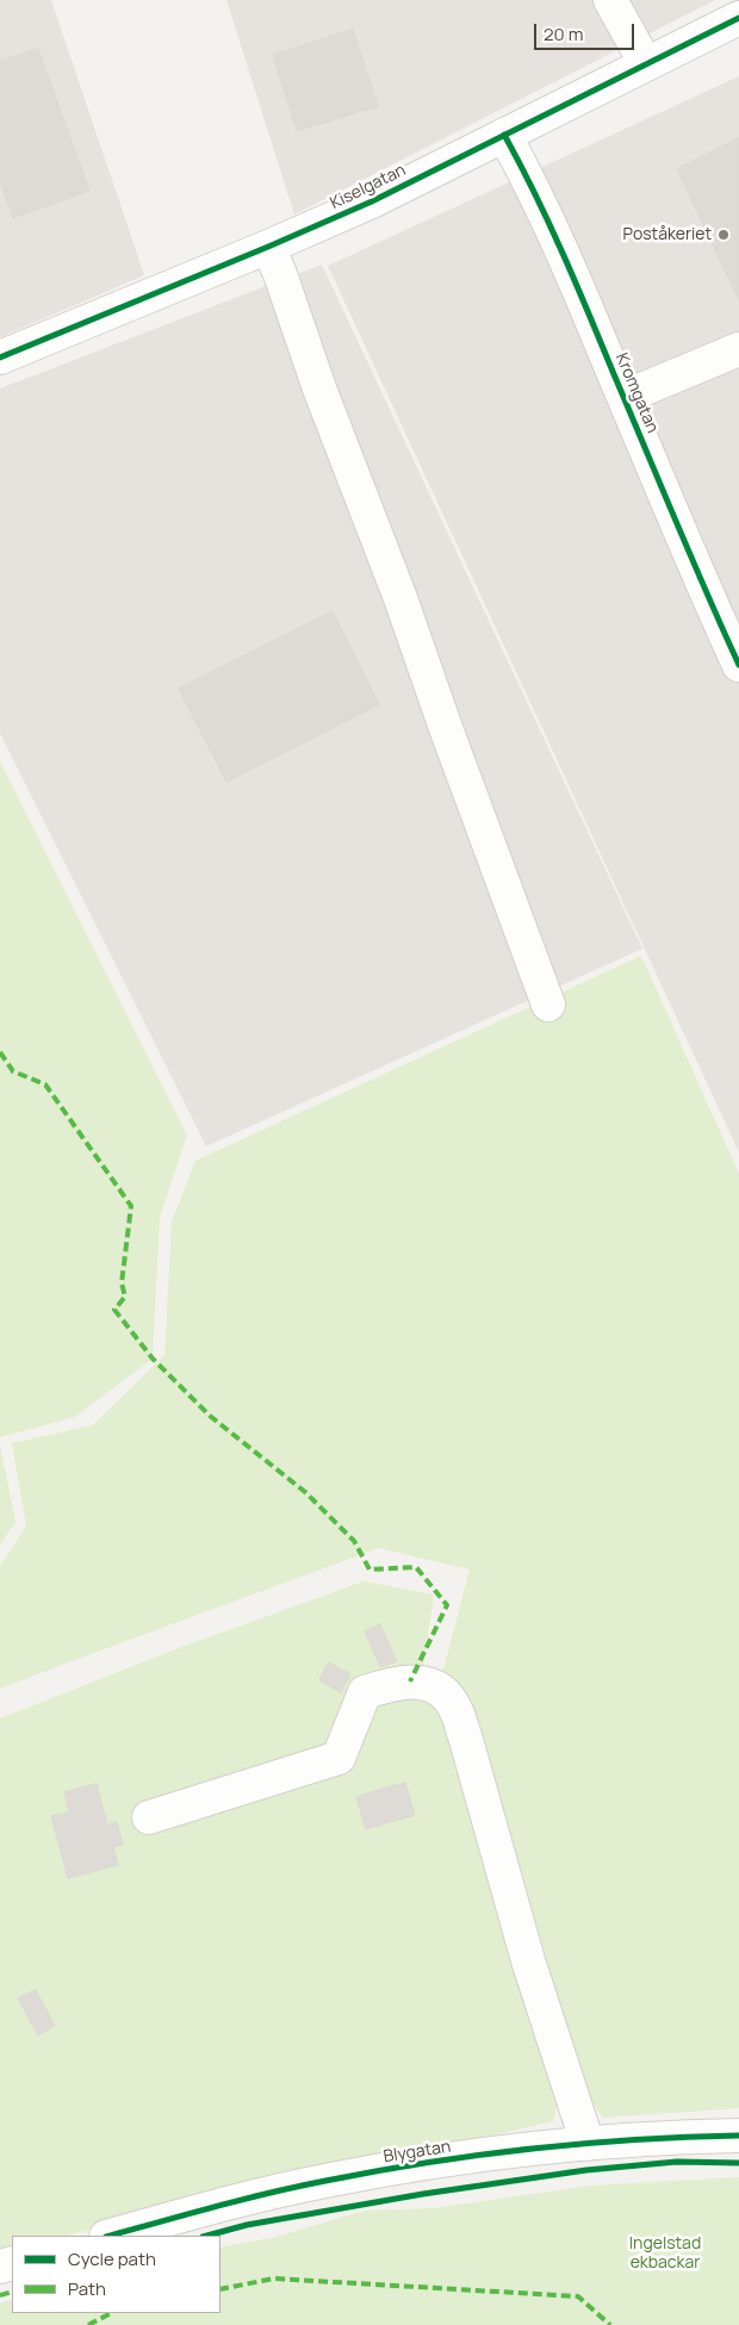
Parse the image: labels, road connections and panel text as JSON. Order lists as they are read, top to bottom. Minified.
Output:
{"streets":{"street":["Kiselgatan","Kromgatan","Blygatan"]},"crossings":[["Kiselgatan","Kromgatan"]],"parks":["Ingelstad ekbackar"],"places":["Poståkeriet"],"legend":["Cycle path","Path"],"scale_bar":"20 m"}
